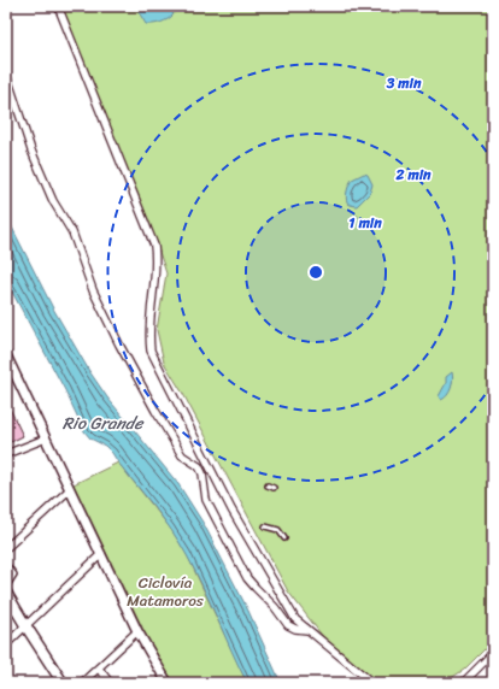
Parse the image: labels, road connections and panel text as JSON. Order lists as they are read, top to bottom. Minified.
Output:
{"water":["Rio Grande"],"parks":["Ciclovía Matamoros"],"rings":["3 min","2 min","1 min"]}
